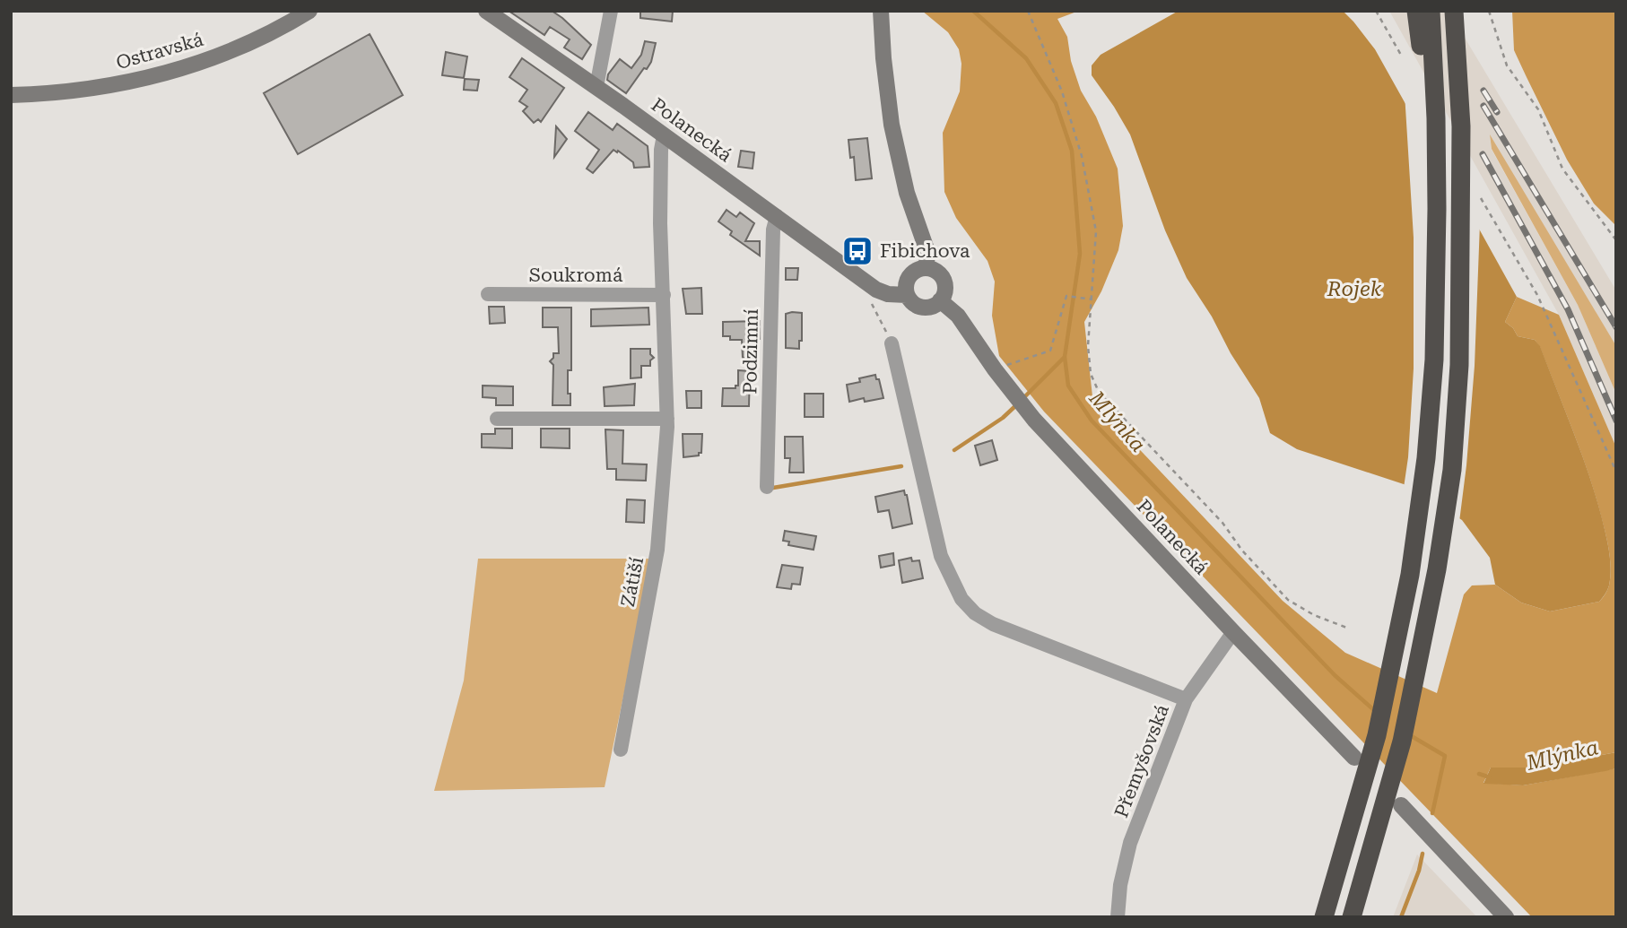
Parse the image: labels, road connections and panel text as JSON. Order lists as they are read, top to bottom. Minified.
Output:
{"streets":{"street":["Ostravská","Polanecká","Soukromá","Podzimní","Zátiší","Přemyšovská"]},"crossings":[["Polanecká","Podzimní"],["Polanecká","Zátiší"],["Polanecká","Přemyšovská"],["Soukromá","Zátiší"]],"water":["Rojek","Mlýnka"],"places":{"bus stop":["Fibichova"]}}
